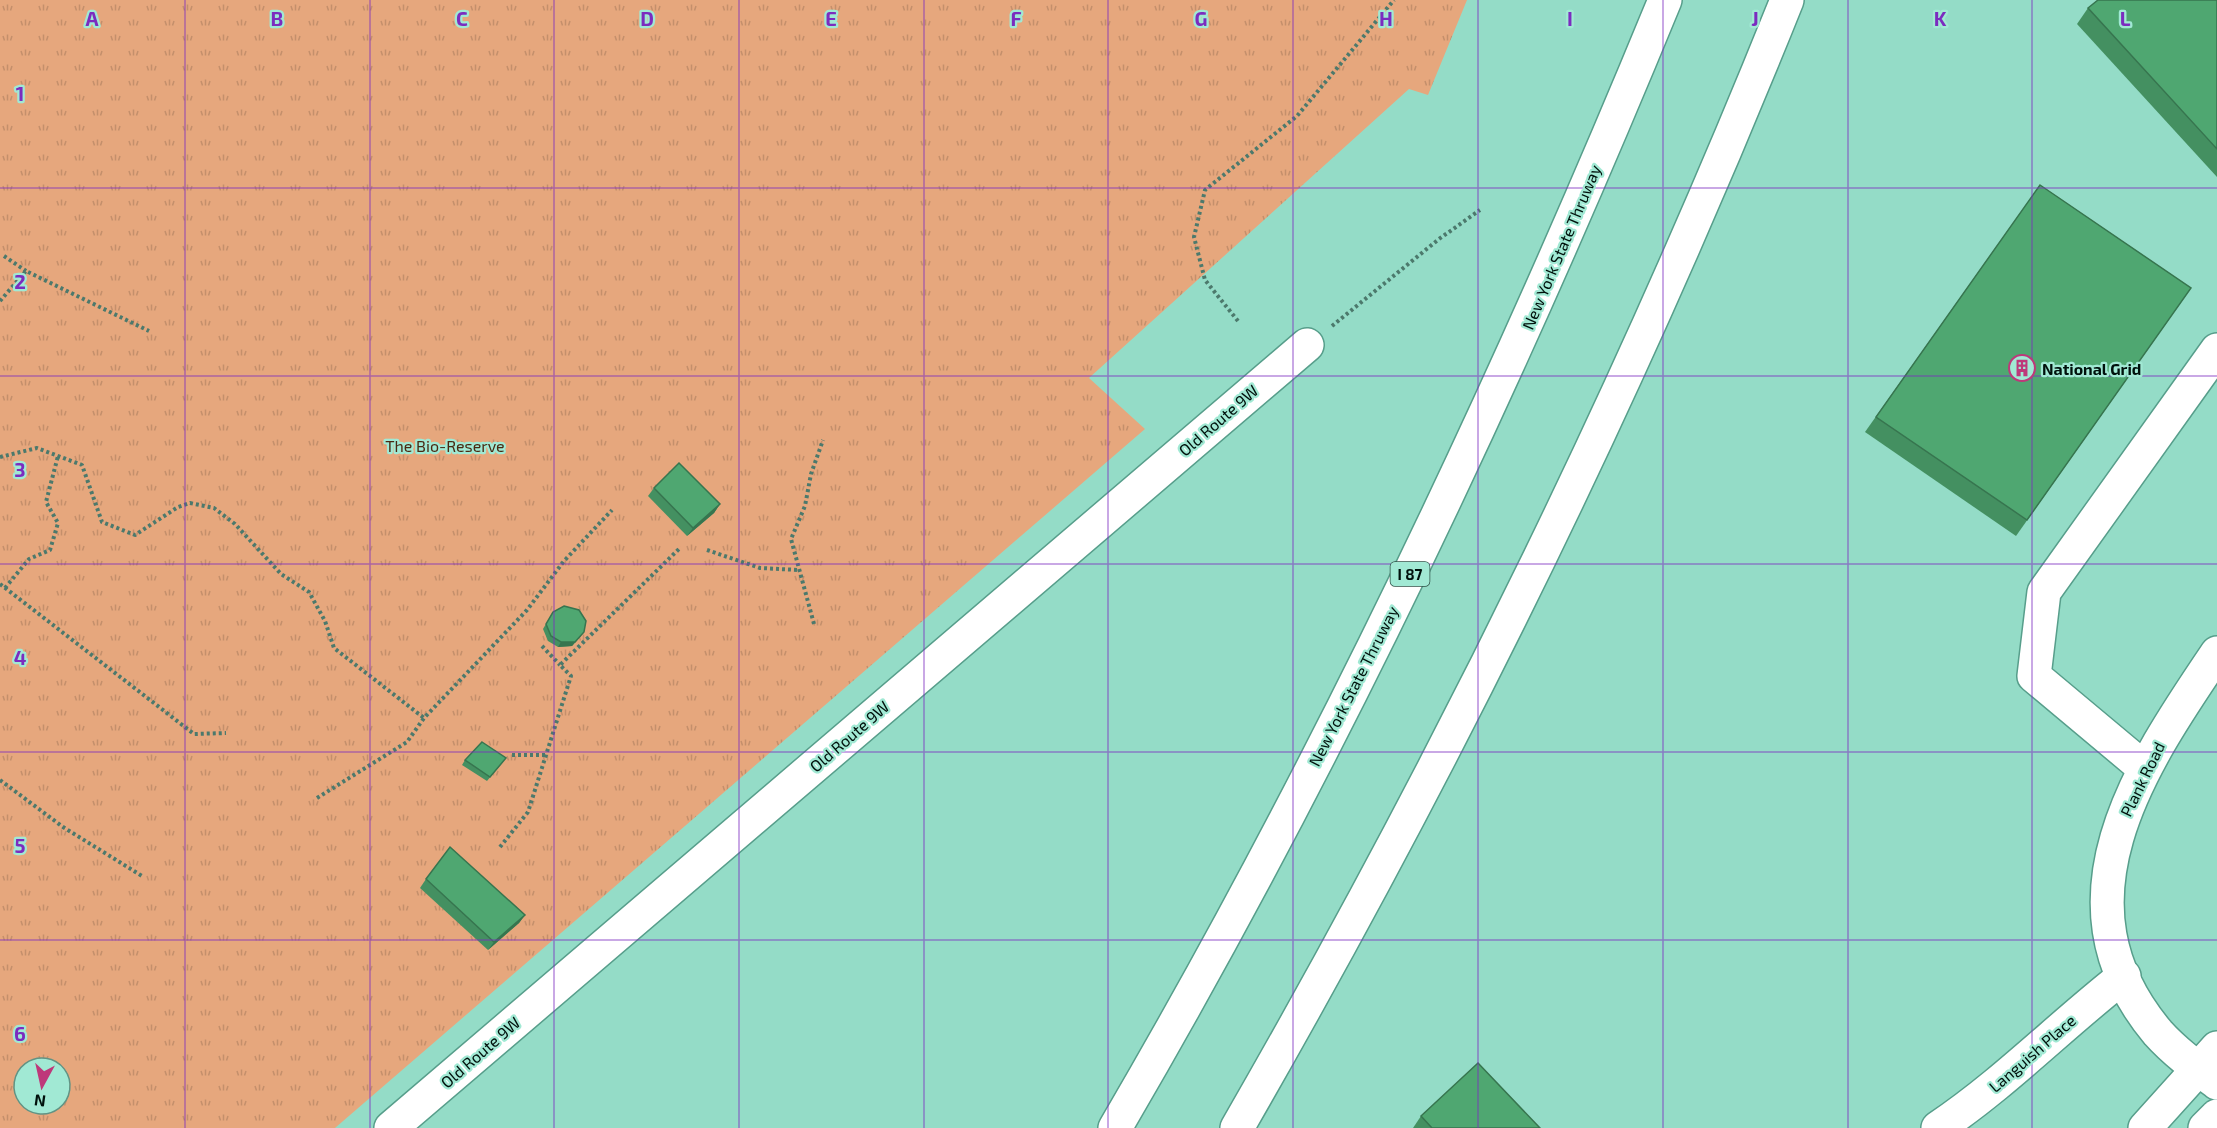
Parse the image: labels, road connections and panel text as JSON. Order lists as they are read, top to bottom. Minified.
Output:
{"streets":{"main road":["New York State Thruway","Old Route 9W","I 87","Plank Road","Languish Place"]},"crossings":[["Plank Road","Languish Place"]],"parks":["The Bio-Reserve"],"places":{"building":["National Grid"]},"north":"bottom","grid":{"columns":["A","B","C","D","E","F","G","H","I","J","K","L"],"rows":["1","2","3","4","5","6"]}}
